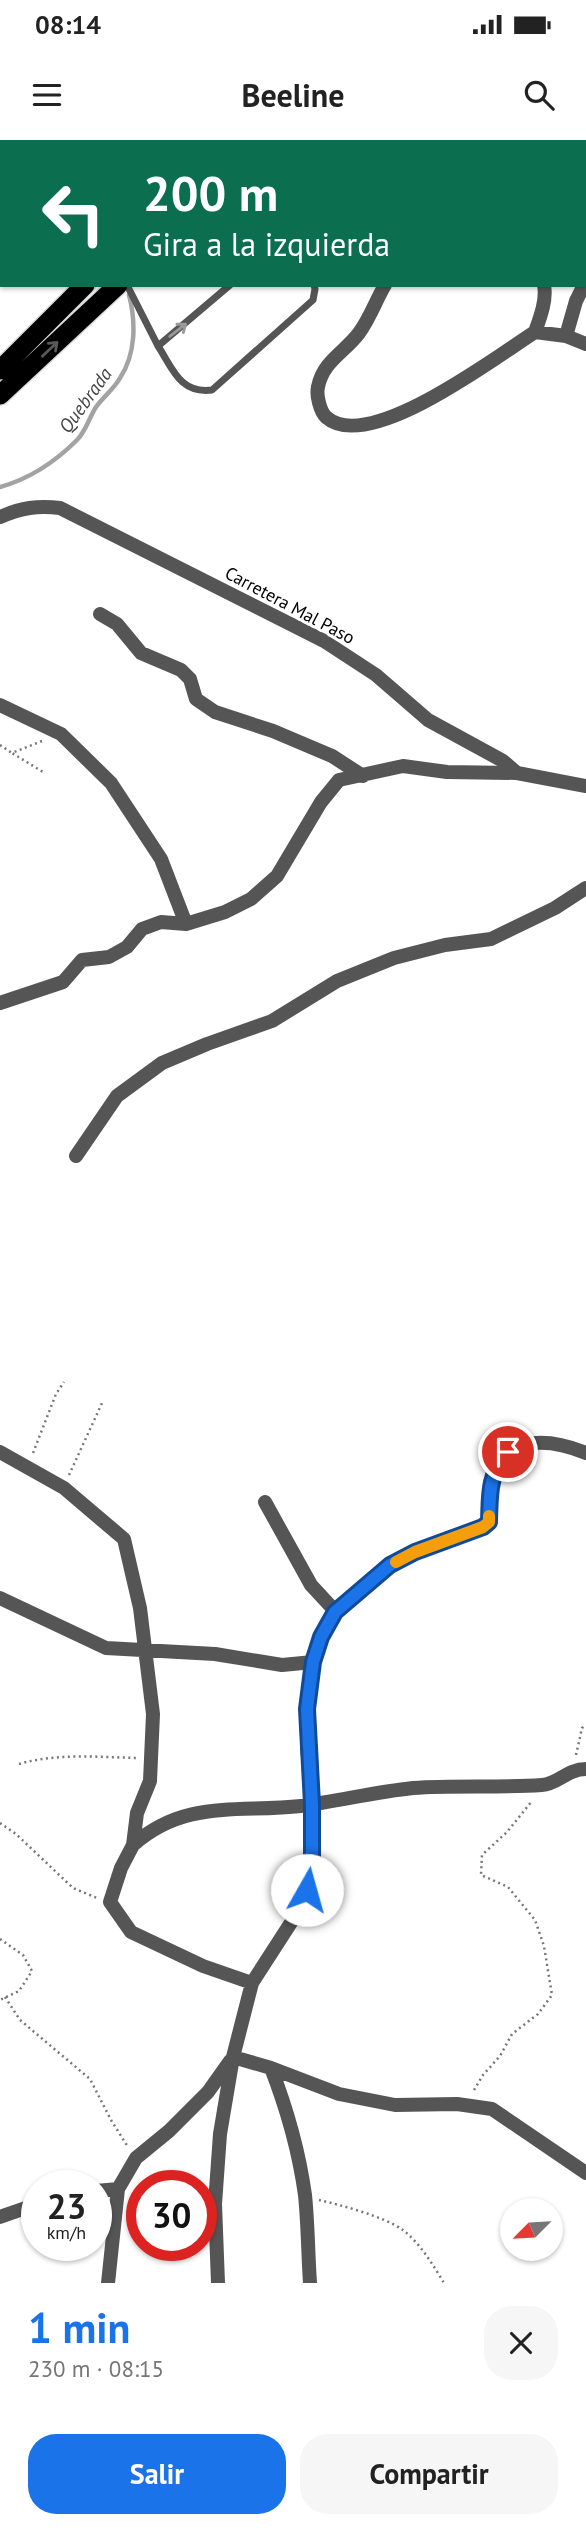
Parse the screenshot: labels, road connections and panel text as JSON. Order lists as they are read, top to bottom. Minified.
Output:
{"streets":{"street":["Carretera Mal Paso"]},"water":["Quebrada"],"north":"bottom left","page":{"status":"08:14","header":"Beeline","turn":["200 m","Gira a la izquierda"],"speed":"23 km/h","limit":"30","heading":["1 min","230 m · 08:15"],"buttons":["Salir","Compartir"]}}
